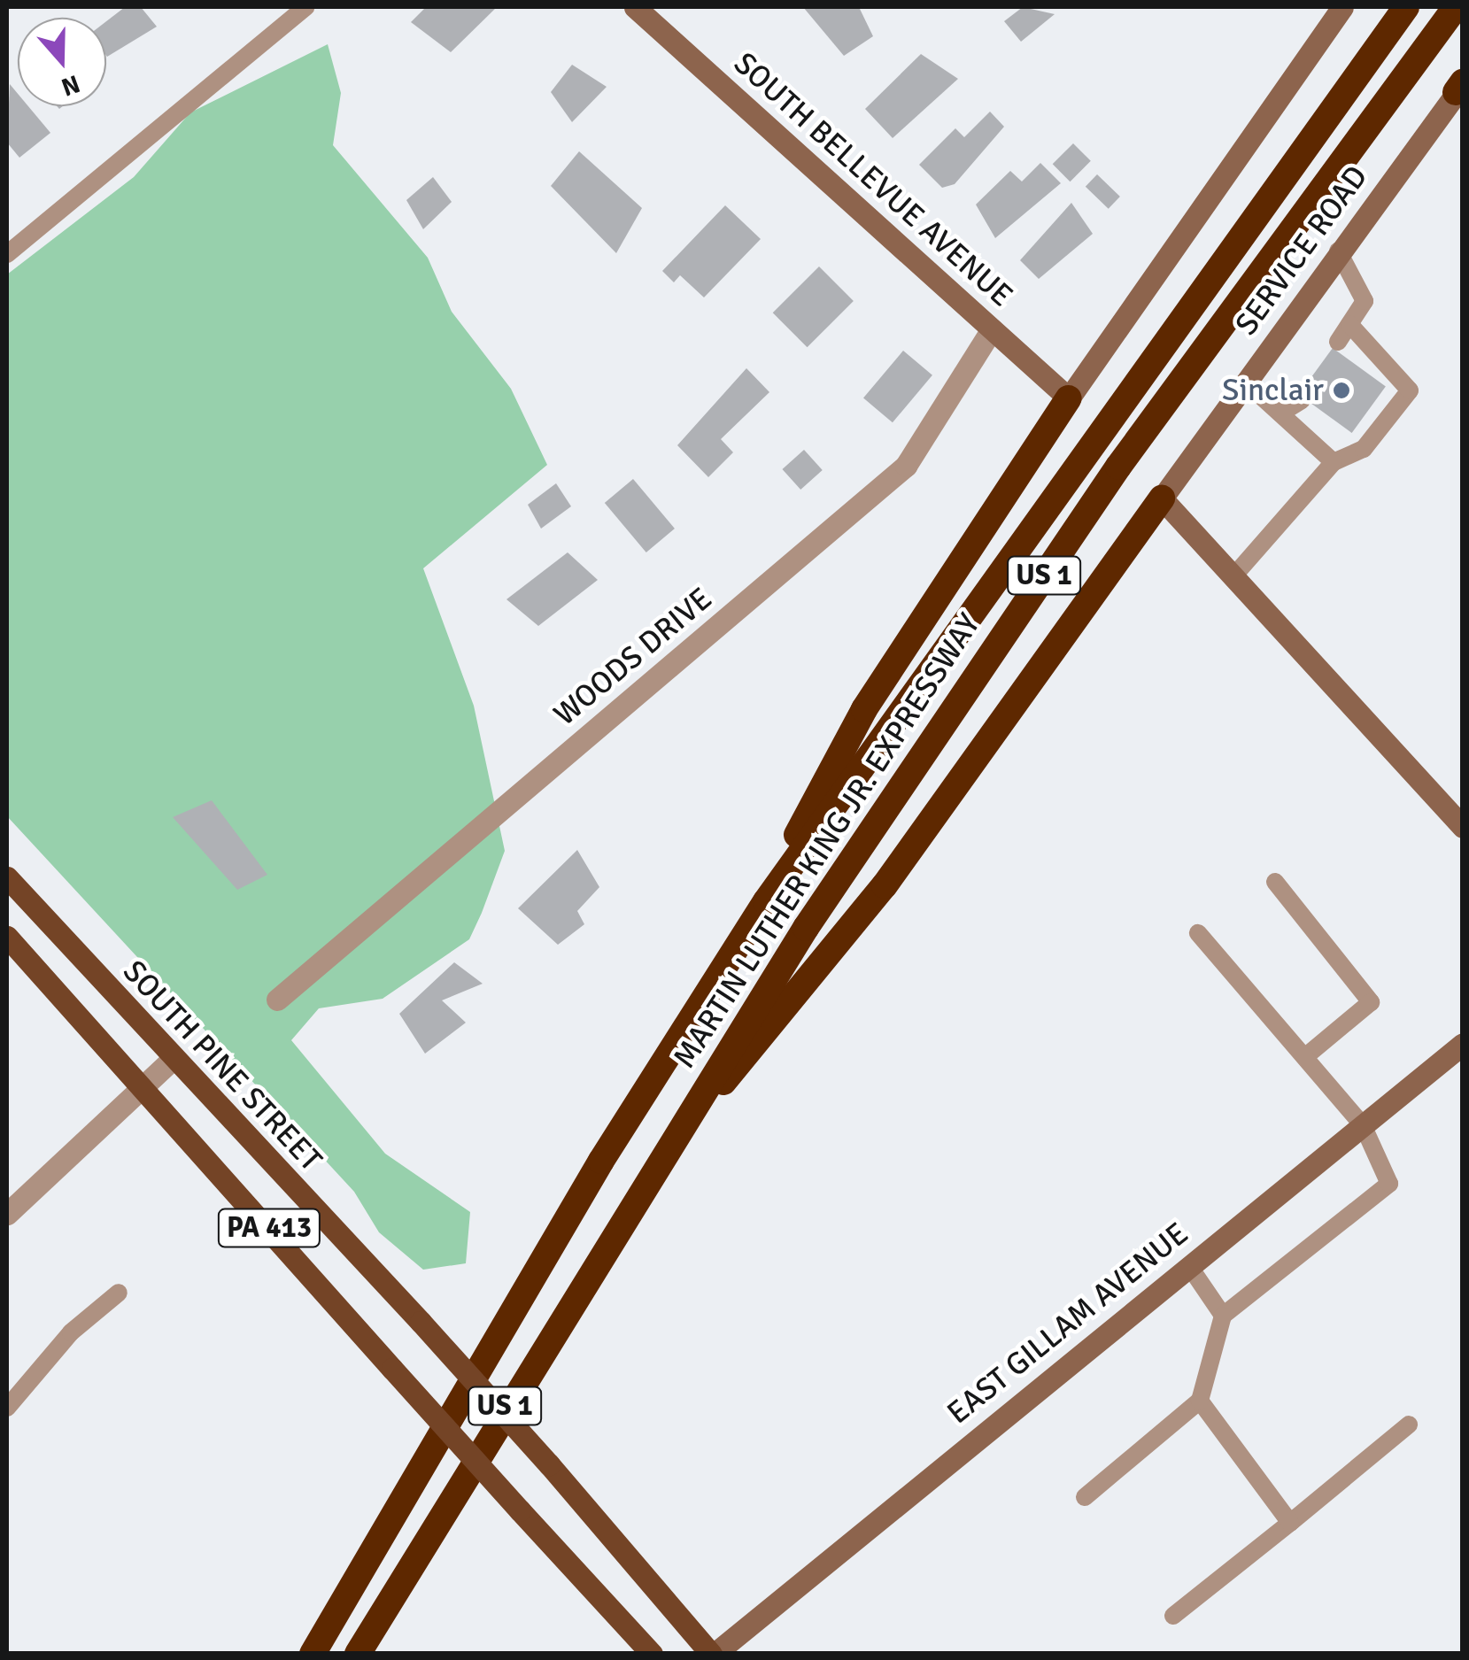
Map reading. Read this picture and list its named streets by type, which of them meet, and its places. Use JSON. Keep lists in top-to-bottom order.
{
  "streets": {
    "highway": ["US 1", "MARTIN LUTHER KING JR. EXPRESSWAY"],
    "main road": ["SOUTH PINE STREET", "PA 413"],
    "street": [
      "SOUTH BELLEVUE AVENUE",
      "SERVICE ROAD",
      "WOODS DRIVE",
      "EAST GILLAM AVENUE"
    ]
  },
  "crossings": [
    ["SOUTH BELLEVUE AVENUE", "WOODS DRIVE"],
    ["SOUTH PINE STREET", "EAST GILLAM AVENUE"]
  ],
  "places": ["Sinclair"],
  "north": "bottom"
}
